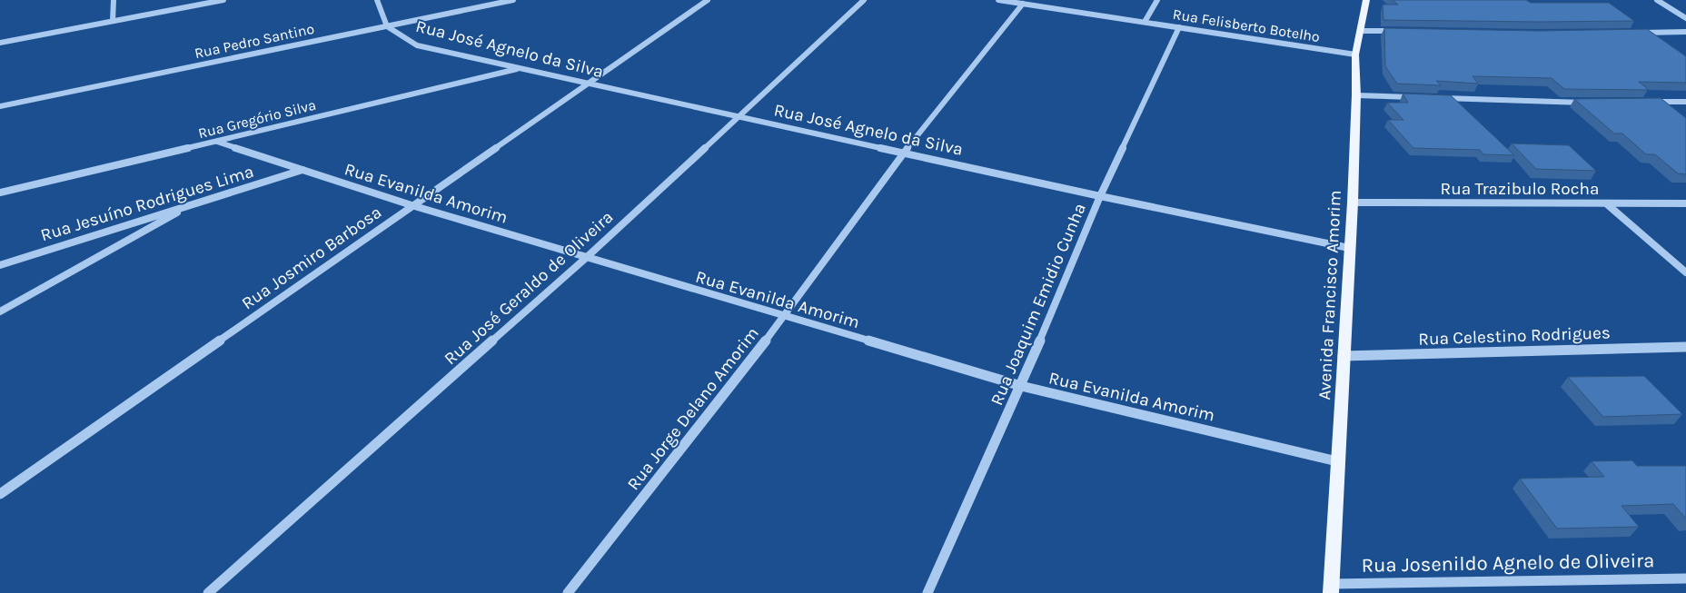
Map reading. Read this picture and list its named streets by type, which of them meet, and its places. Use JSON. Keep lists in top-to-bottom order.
{
  "streets": {
    "main road": ["Avenida Francisco Amorim"],
    "street": [
      "Rua Felisberto Botelho",
      "Rua Pedro Santino",
      "Rua José Agnelo da Silva",
      "Rua Gregório Silva",
      "Rua Trazibulo Rocha",
      "Rua Evanilda Amorim",
      "Rua Jesuíno Rodrigues Lima",
      "Rua Josmiro Barbosa",
      "Rua José Geraldo de Oliveira",
      "Rua Joaquim Emidio Cunha",
      "Rua Celestino Rodrigues",
      "Rua Jorge Delano Amorim",
      "Rua Josenildo Agnelo de Oliveira"
    ]
  },
  "crossings": [
    ["Rua Felisberto Botelho", "Avenida Francisco Amorim"],
    ["Rua Felisberto Botelho", "Rua Joaquim Emidio Cunha"],
    ["Rua Felisberto Botelho", "Rua Jorge Delano Amorim"],
    ["Rua Pedro Santino", "Rua José Agnelo da Silva"],
    ["Rua José Agnelo da Silva", "Rua Gregório Silva"],
    ["Rua José Agnelo da Silva", "Rua Josmiro Barbosa"],
    ["Rua José Agnelo da Silva", "Rua José Geraldo de Oliveira"],
    ["Rua José Agnelo da Silva", "Avenida Francisco Amorim"],
    ["Rua José Agnelo da Silva", "Rua Joaquim Emidio Cunha"],
    ["Rua José Agnelo da Silva", "Rua Jorge Delano Amorim"],
    ["Rua Gregório Silva", "Rua Evanilda Amorim"],
    ["Rua Trazibulo Rocha", "Avenida Francisco Amorim"],
    ["Rua Evanilda Amorim", "Rua Jesuíno Rodrigues Lima"],
    ["Rua Evanilda Amorim", "Rua Josmiro Barbosa"],
    ["Rua Evanilda Amorim", "Rua José Geraldo de Oliveira"],
    ["Rua Evanilda Amorim", "Avenida Francisco Amorim"],
    ["Rua Evanilda Amorim", "Rua Joaquim Emidio Cunha"],
    ["Rua Evanilda Amorim", "Rua Jorge Delano Amorim"],
    ["Avenida Francisco Amorim", "Rua Celestino Rodrigues"],
    ["Avenida Francisco Amorim", "Rua Josenildo Agnelo de Oliveira"]
  ]
}
